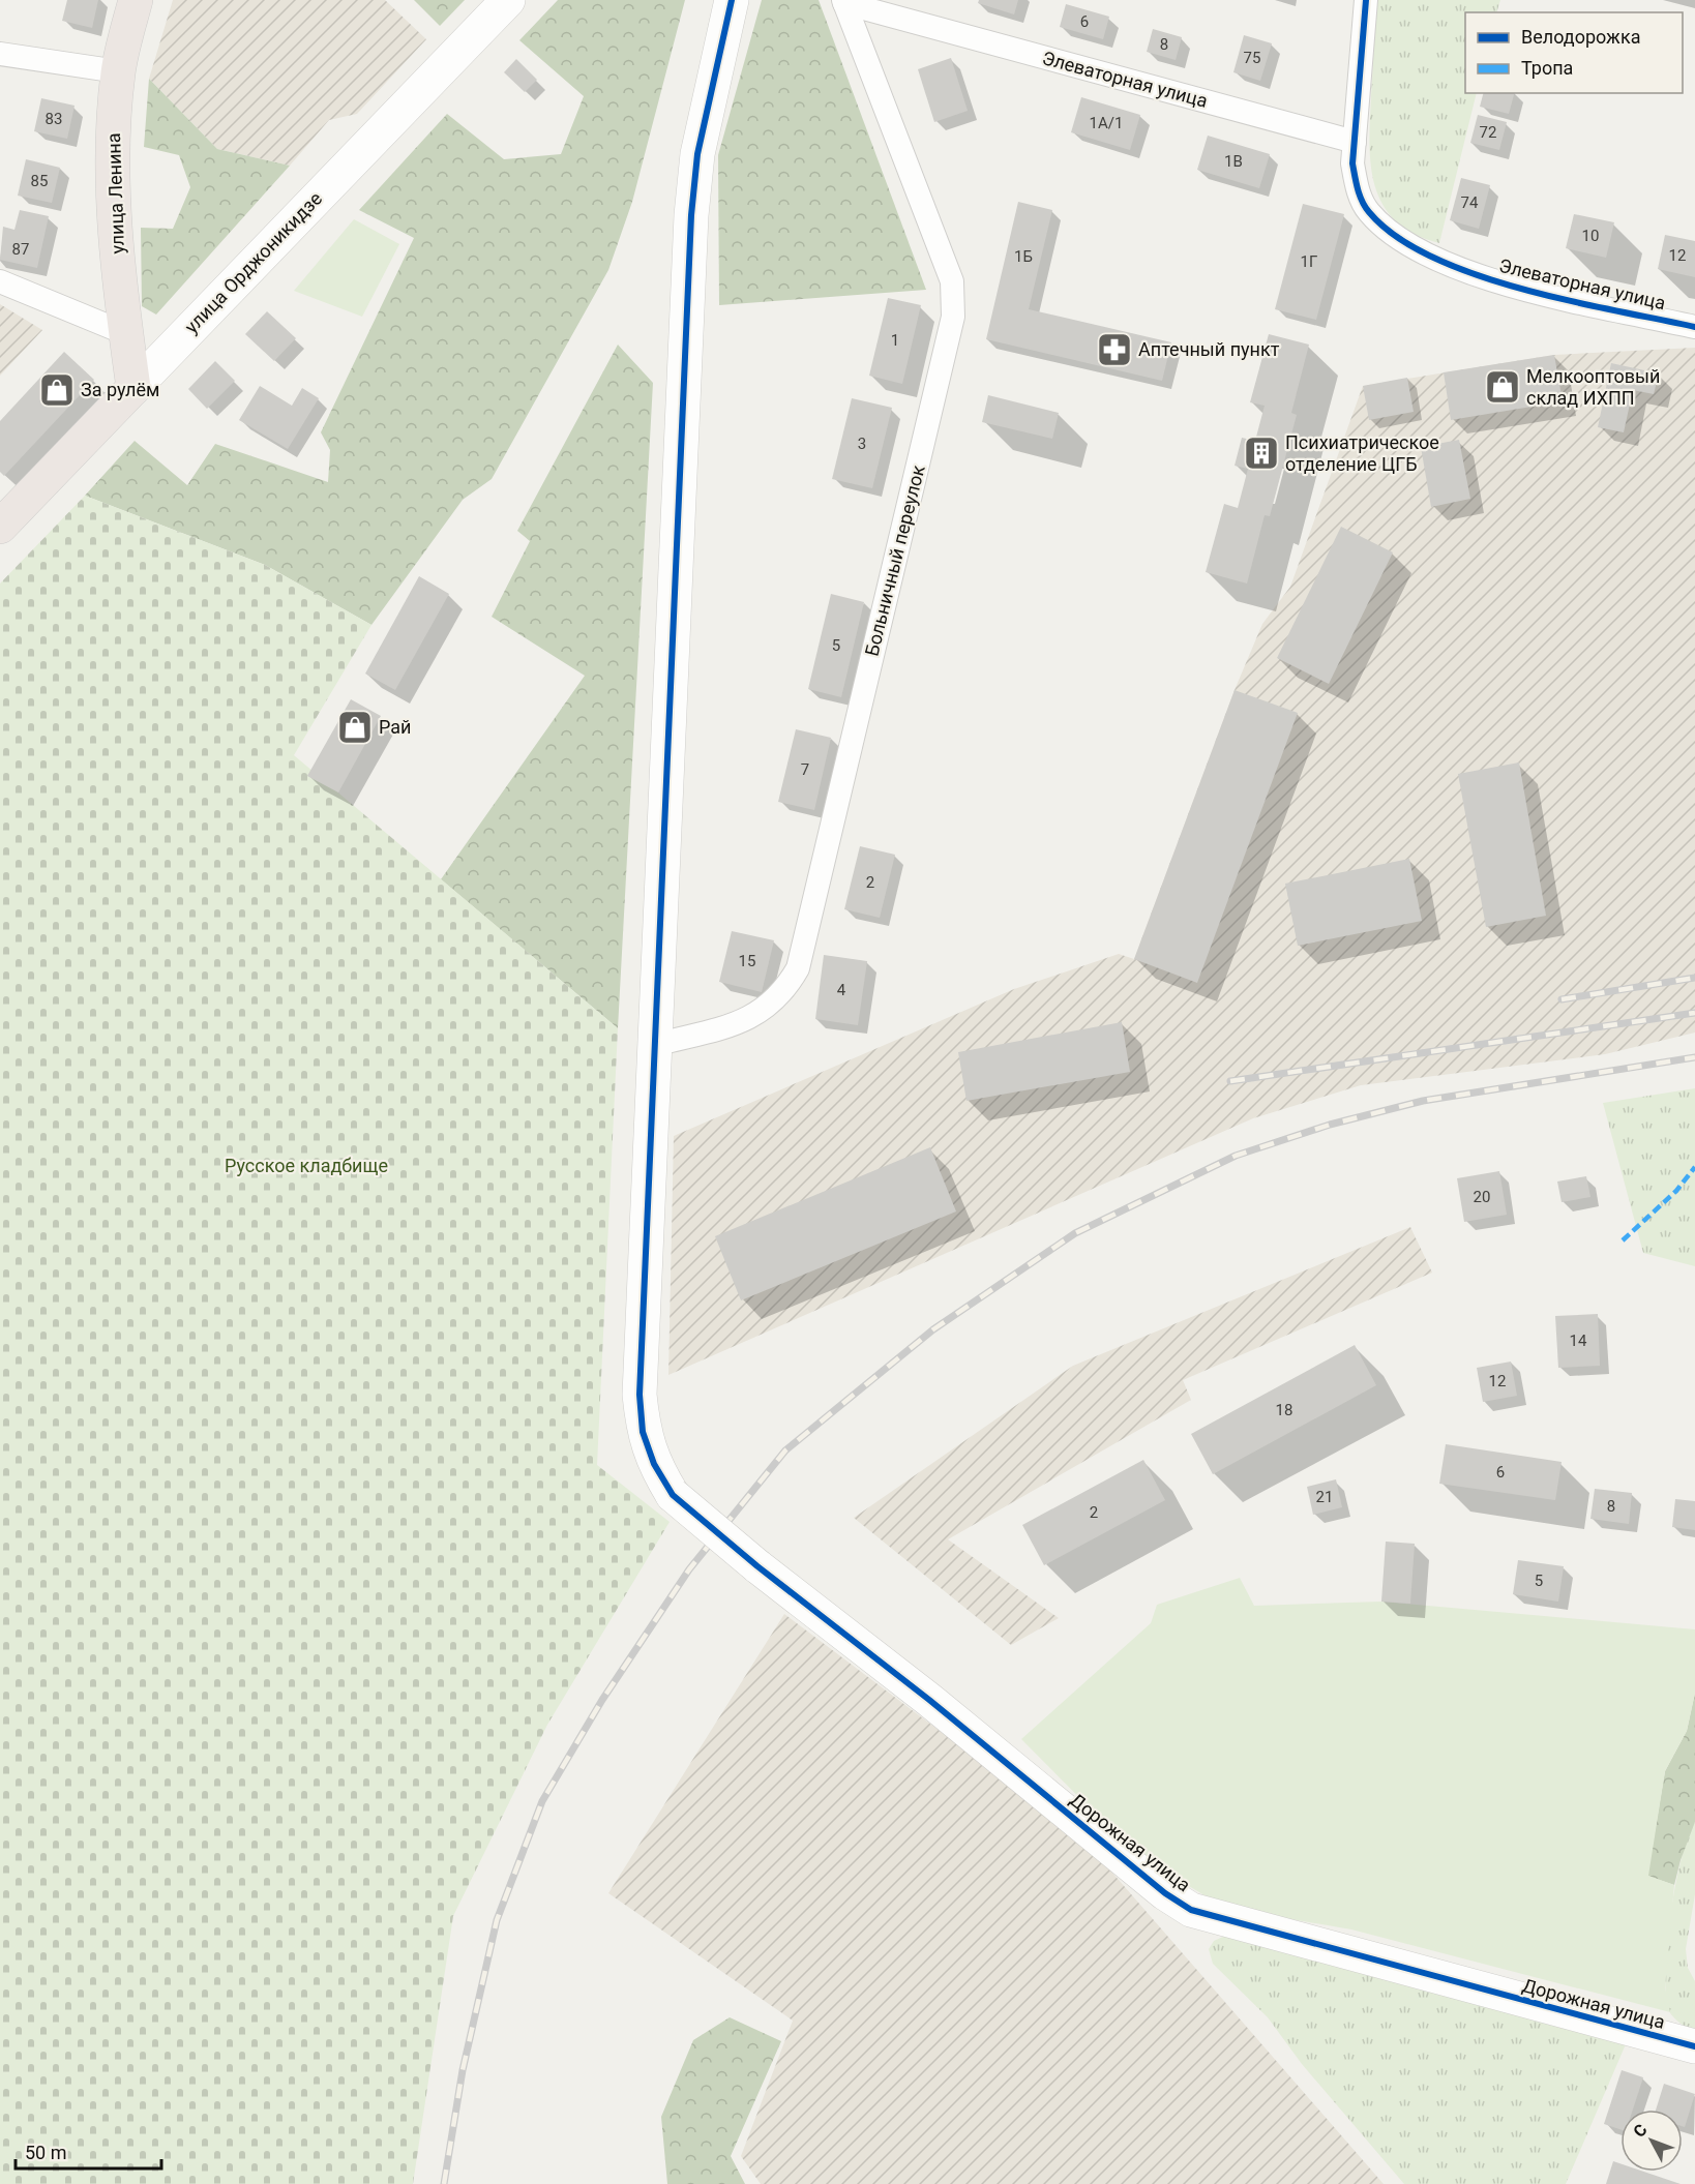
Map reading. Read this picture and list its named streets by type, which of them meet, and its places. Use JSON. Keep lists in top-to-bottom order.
{
  "streets": {
    "main road": ["улица Ленина", "улица Орджоникидзе"],
    "street": ["Элеваторная улица", "Больничный переулок", "Дорожная улица"]
  },
  "crossings": [
    ["Элеваторная улица", "Больничный переулок"],
    ["улица Ленина", "улица Орджоникидзе"],
    ["Больничный переулок", "Дорожная улица"]
  ],
  "parks": ["Русское кладбище"],
  "places": {
    "pharmacy": ["Аптечный пункт"],
    "shop": ["Мелкооптовый склад ИХПП", "За рулём", "Рай"],
    "building": ["Психиатрическое отделение ЦГБ"]
  },
  "house_numbers": [
    "6",
    "8",
    "75",
    "83",
    "1А/1",
    "72",
    "1В",
    "85",
    "74",
    "10",
    "87",
    "12",
    "1Б",
    "1Г",
    "1",
    "3",
    "5",
    "7",
    "2",
    "15",
    "4",
    "20",
    "14",
    "12",
    "18",
    "6",
    "21",
    "8",
    "2",
    "5"
  ],
  "legend": ["Велодорожка", "Тропа"],
  "scale_bar": "50 m",
  "north": "top left"
}
